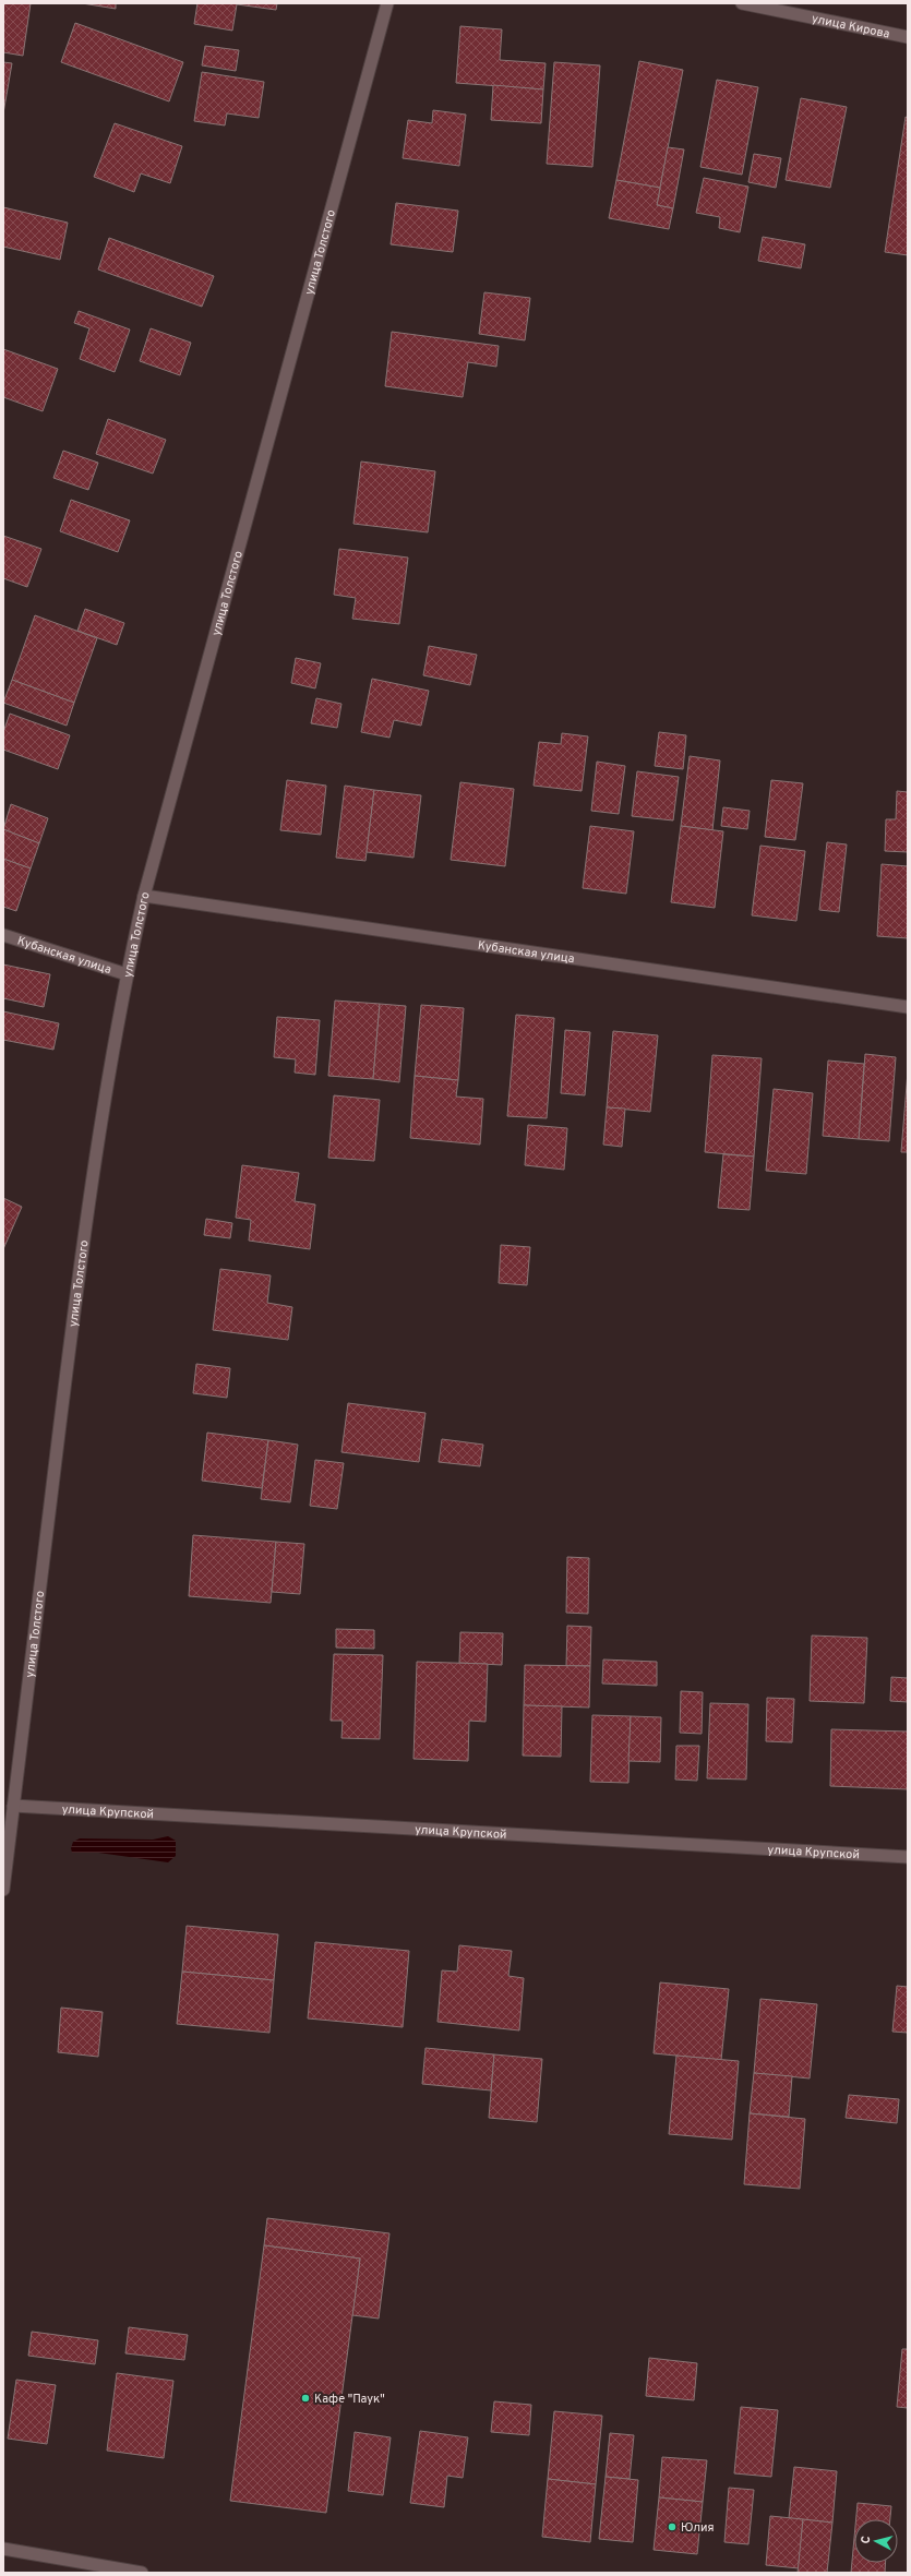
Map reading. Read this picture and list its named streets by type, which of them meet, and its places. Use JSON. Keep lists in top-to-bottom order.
{
  "streets": {
    "street": [
      "улица Кирова",
      "улица Толстого",
      "Кубанская улица",
      "улица Крупской"
    ]
  },
  "crossings": [
    ["улица Толстого", "Кубанская улица"],
    ["улица Толстого", "улица Крупской"]
  ],
  "places": ["Кафе \"Паук\"", "Юлия"],
  "north": "left"
}
